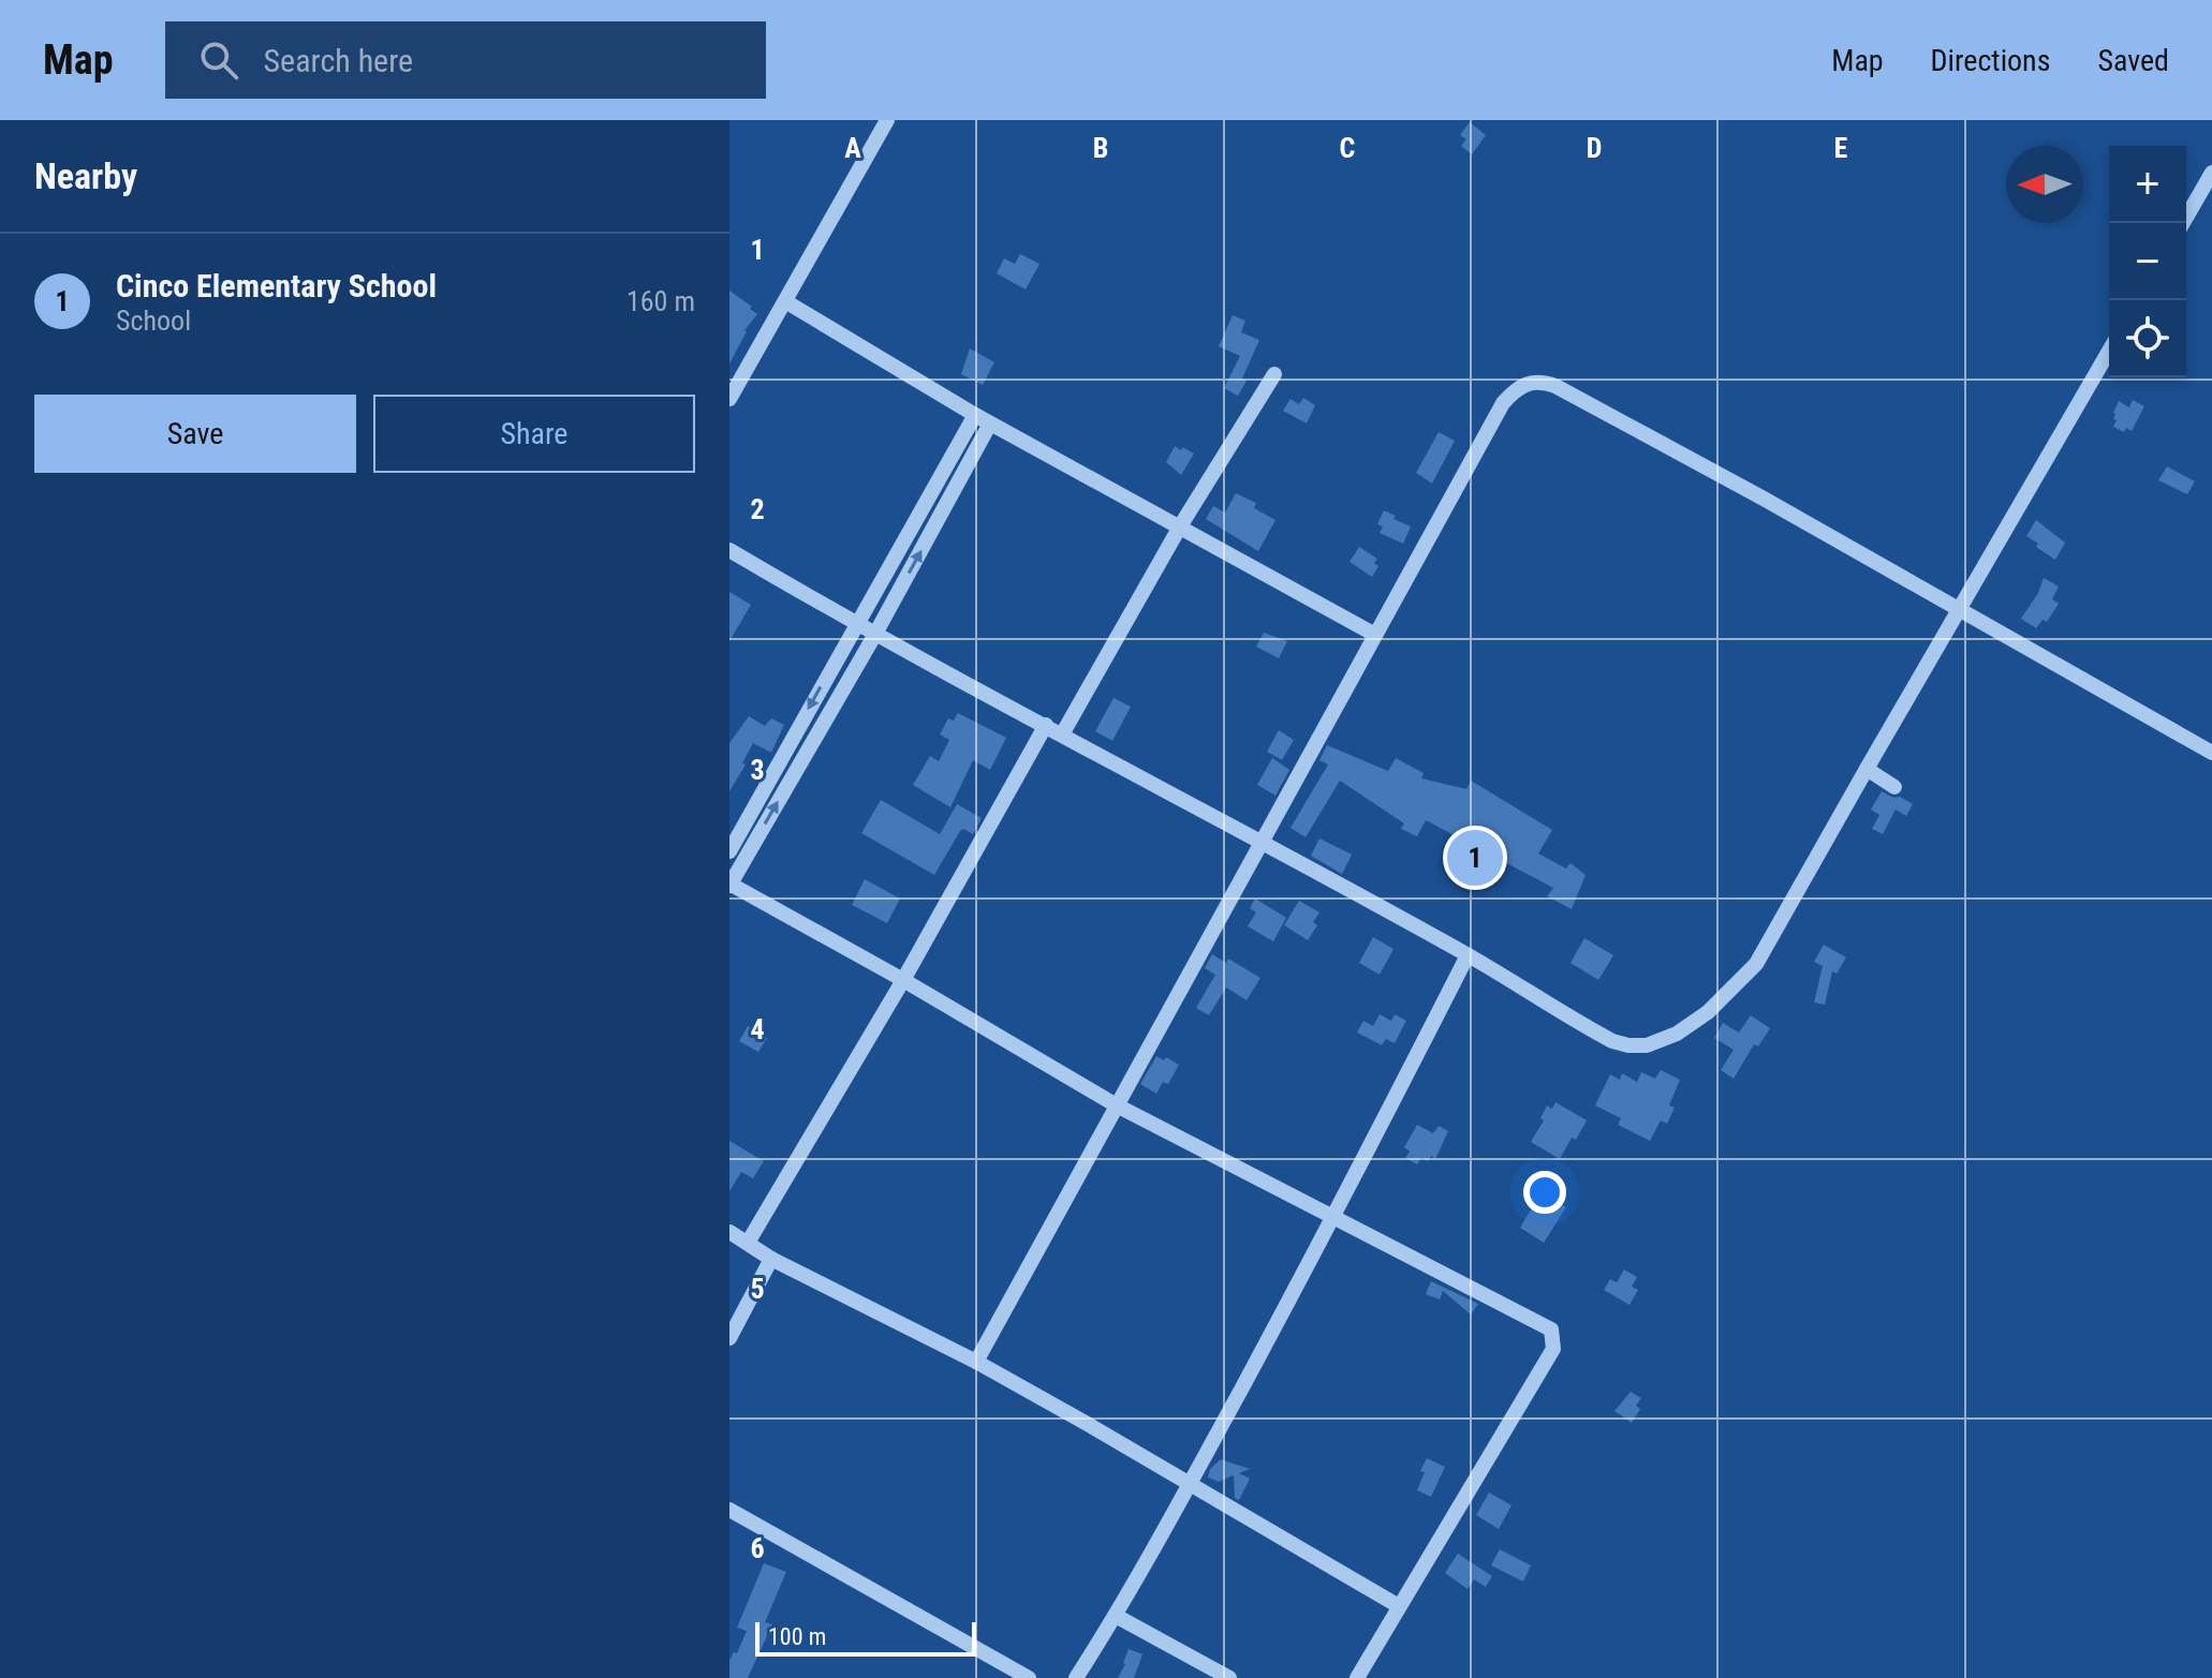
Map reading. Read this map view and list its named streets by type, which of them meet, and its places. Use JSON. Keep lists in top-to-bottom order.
{
  "scale_bar": "100 m",
  "north": "left",
  "page": {
    "header": "Map",
    "search": "Search here",
    "nav": ["Map", "Directions", "Saved"],
    "heading": "Nearby",
    "map_buttons": ["+", "−"],
    "list": [
      {
        "mark": "1",
        "name": "Cinco Elementary School",
        "note": "School",
        "value": "160 m"
      }
    ],
    "buttons": ["Save", "Share"],
    "pins": "1",
    "scale": "100 m"
  },
  "grid": {
    "columns": [
      "A",
      "B",
      "C",
      "D",
      "E"
    ],
    "rows": [
      "1",
      "2",
      "3",
      "4",
      "5",
      "6"
    ]
  }
}
